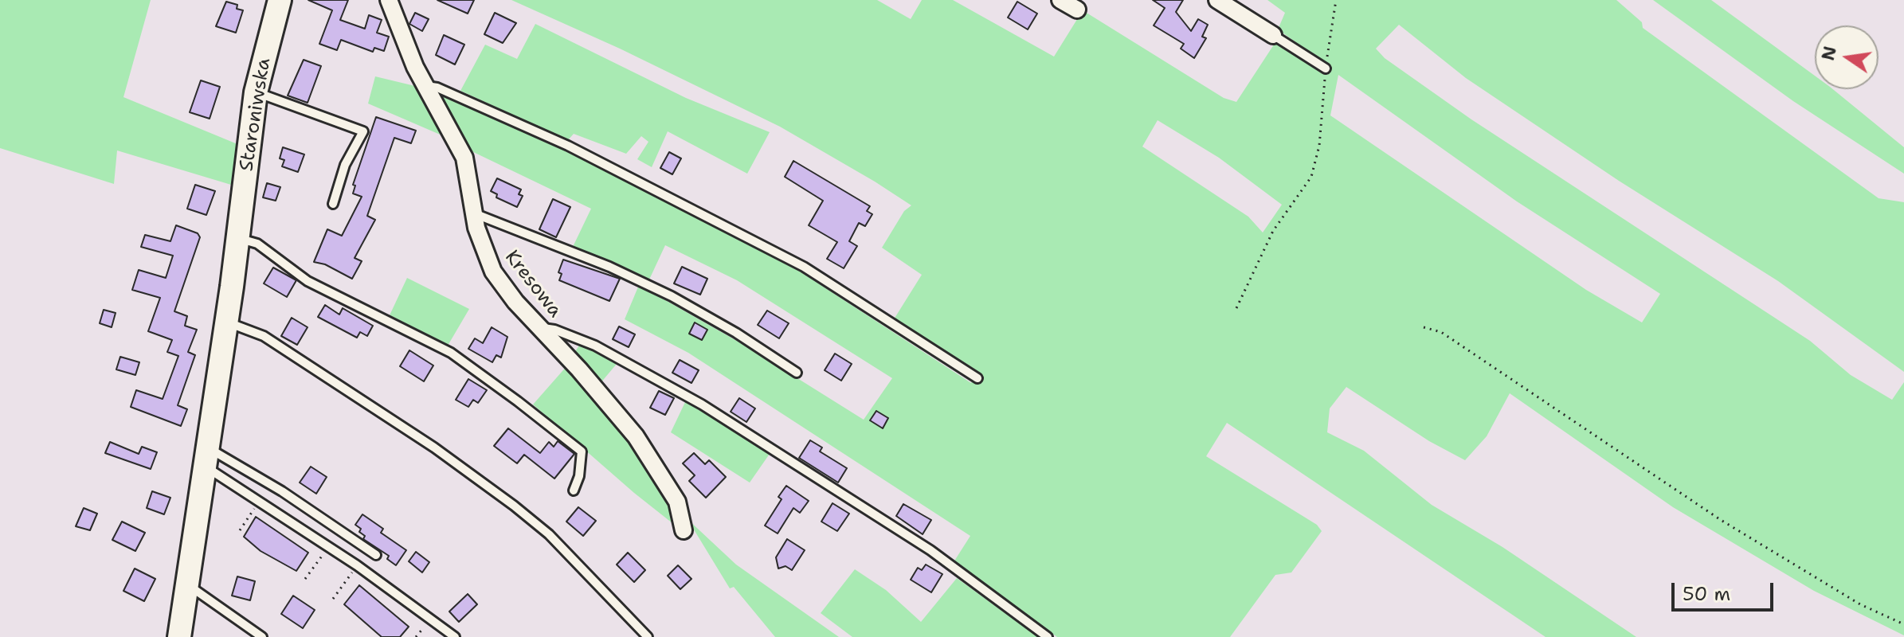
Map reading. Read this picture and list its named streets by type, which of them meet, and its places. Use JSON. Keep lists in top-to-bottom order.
{
  "streets": {
    "street": ["Staroniwska", "Kresowa"]
  },
  "scale_bar": "50 m",
  "north": "left"
}
